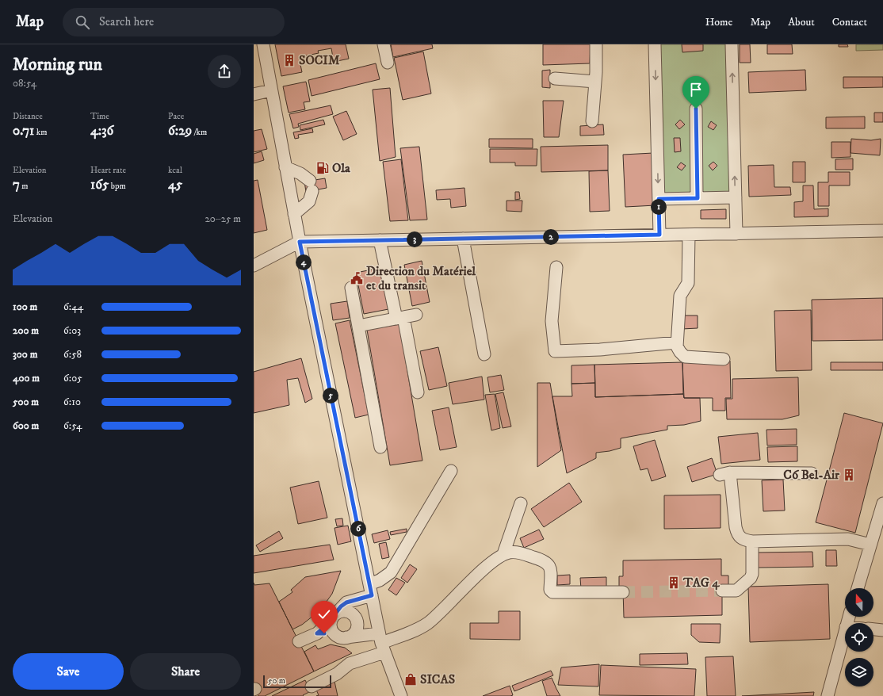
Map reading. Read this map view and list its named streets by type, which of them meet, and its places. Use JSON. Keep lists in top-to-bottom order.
{
  "places": {
    "building": ["SOCIM", "C6 Bel-Air", "TAG 4"],
    "fuel station": ["Ola"],
    "public building": ["Direction du Matériel et du transit"],
    "shop": ["SICAS"]
  },
  "scale_bar": "50 m",
  "north": "top",
  "page": {
    "header": "Map",
    "search": "Search here",
    "nav": [
      "Home",
      "Map",
      "About",
      "Contact"
    ],
    "heading": ["Morning run", "08:54"],
    "stats": [
      ["Distance", "0.71 km"],
      ["Time", "4:36"],
      ["Pace", "6:29 /km"],
      ["Elevation", "7 m"],
      ["Heart rate", "165 bpm"],
      ["kcal", "45"]
    ],
    "pins": [
      "1",
      "2",
      "3",
      "4",
      "5",
      "6"
    ],
    "chart": ["Elevation", "20–25 m"],
    "list": [
      {
        "name": "100 m",
        "note": "6:44"
      },
      {
        "name": "200 m",
        "note": "6:03"
      },
      {
        "name": "300 m",
        "note": "6:58"
      },
      {
        "name": "400 m",
        "note": "6:05"
      },
      {
        "name": "500 m",
        "note": "6:10"
      },
      {
        "name": "600 m",
        "note": "6:54"
      }
    ],
    "buttons": ["Save", "Share"],
    "scale": "50 m"
  }
}
